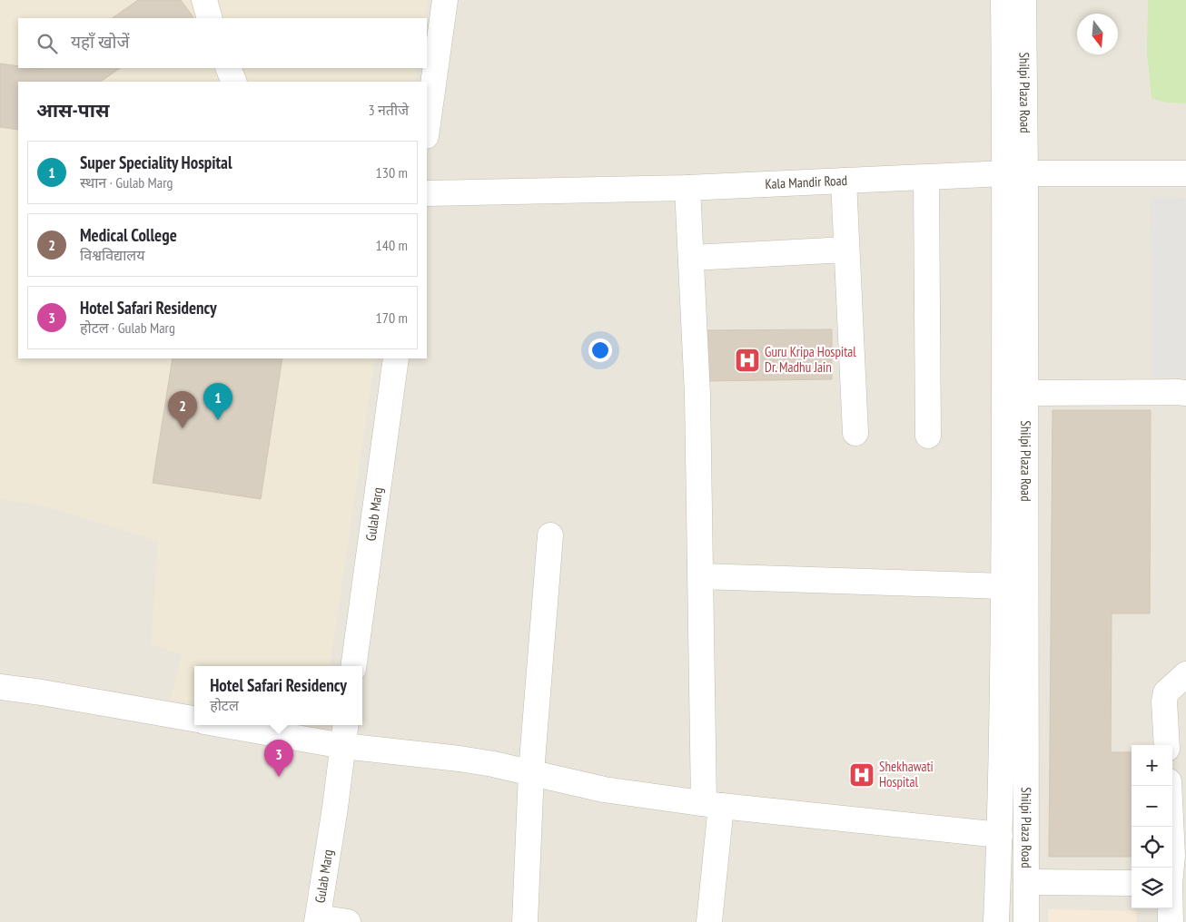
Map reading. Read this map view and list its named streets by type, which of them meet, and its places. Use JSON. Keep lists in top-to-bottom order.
{
  "streets": {
    "street": ["Shilpi Plaza Road", "Kala Mandir Road", "Gulab Marg"]
  },
  "crossings": [
    ["Shilpi Plaza Road", "Kala Mandir Road"]
  ],
  "places": {
    "hospital": ["Guru Kripa Hospital Dr. Madhu Jain", "Shekhawati Hospital"]
  },
  "north": "bottom",
  "page": {
    "search": "यहाँ खोजें",
    "heading": ["आस-पास", "3 नतीजे"],
    "list": [
      {
        "mark": "1",
        "name": "Super Speciality Hospital",
        "note": "स्थान · Gulab Marg",
        "value": "130 m"
      },
      {
        "mark": "2",
        "name": "Medical College",
        "note": "विश्वविद्यालय",
        "value": "140 m"
      },
      {
        "mark": "3",
        "name": "Hotel Safari Residency",
        "note": "होटल · Gulab Marg",
        "value": "170 m"
      }
    ],
    "pins": ["1", "2", "3"],
    "popup": ["Hotel Safari Residency", "होटल"],
    "map_buttons": ["+", "−"]
  }
}
